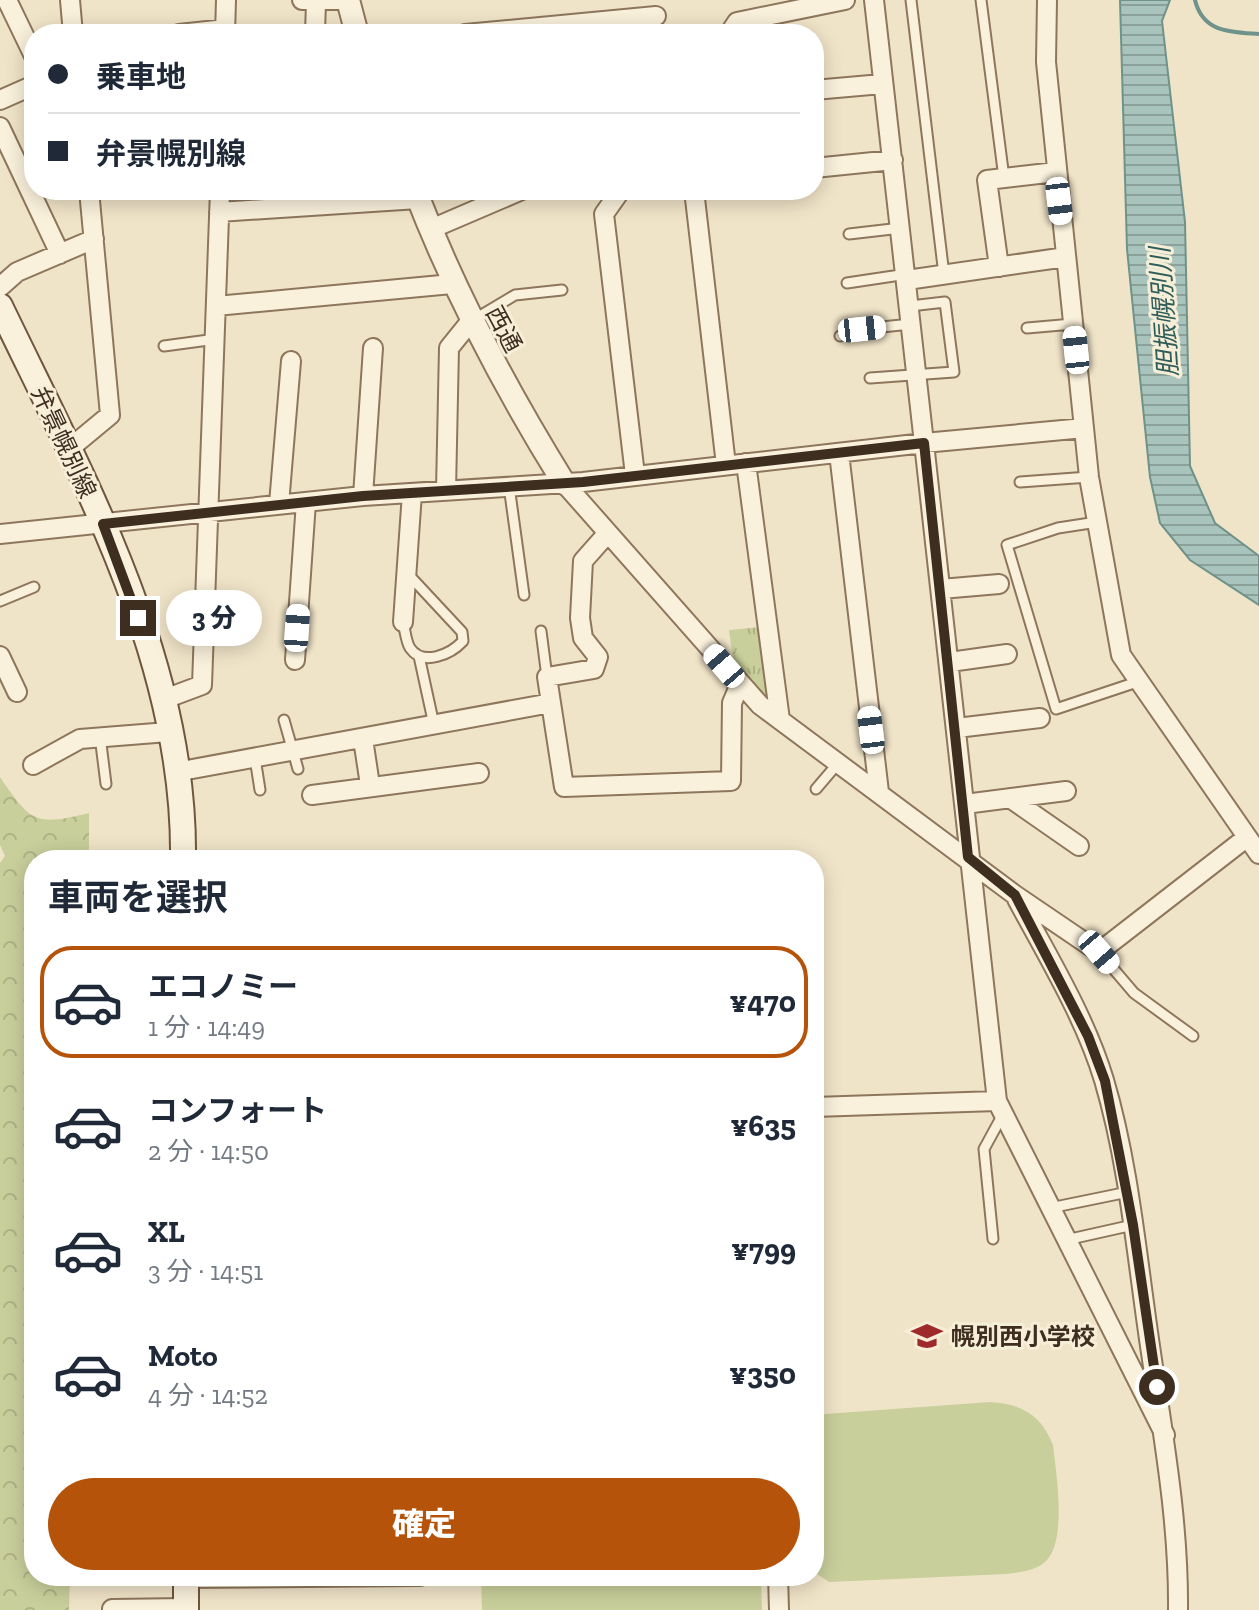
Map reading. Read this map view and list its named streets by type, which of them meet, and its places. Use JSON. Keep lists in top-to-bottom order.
{
  "streets": {
    "main road": ["弁景幌別線"],
    "street": ["西通"]
  },
  "water": ["胆振幌別川"],
  "places": {
    "school or university": ["幌別西小学校"]
  },
  "page": {
    "banner": ["乗車地", "弁景幌別線"],
    "bubble": "3 分",
    "heading": "車両を選択",
    "list": [
      {
        "name": "エコノミー",
        "note": "1 分 · 14:49",
        "value": "¥470"
      },
      {
        "name": "コンフォート",
        "note": "2 分 · 14:50",
        "value": "¥635"
      },
      {
        "name": "XL",
        "note": "3 分 · 14:51",
        "value": "¥799"
      },
      {
        "name": "Moto",
        "note": "4 分 · 14:52",
        "value": "¥350"
      }
    ],
    "buttons": "確定"
  }
}
